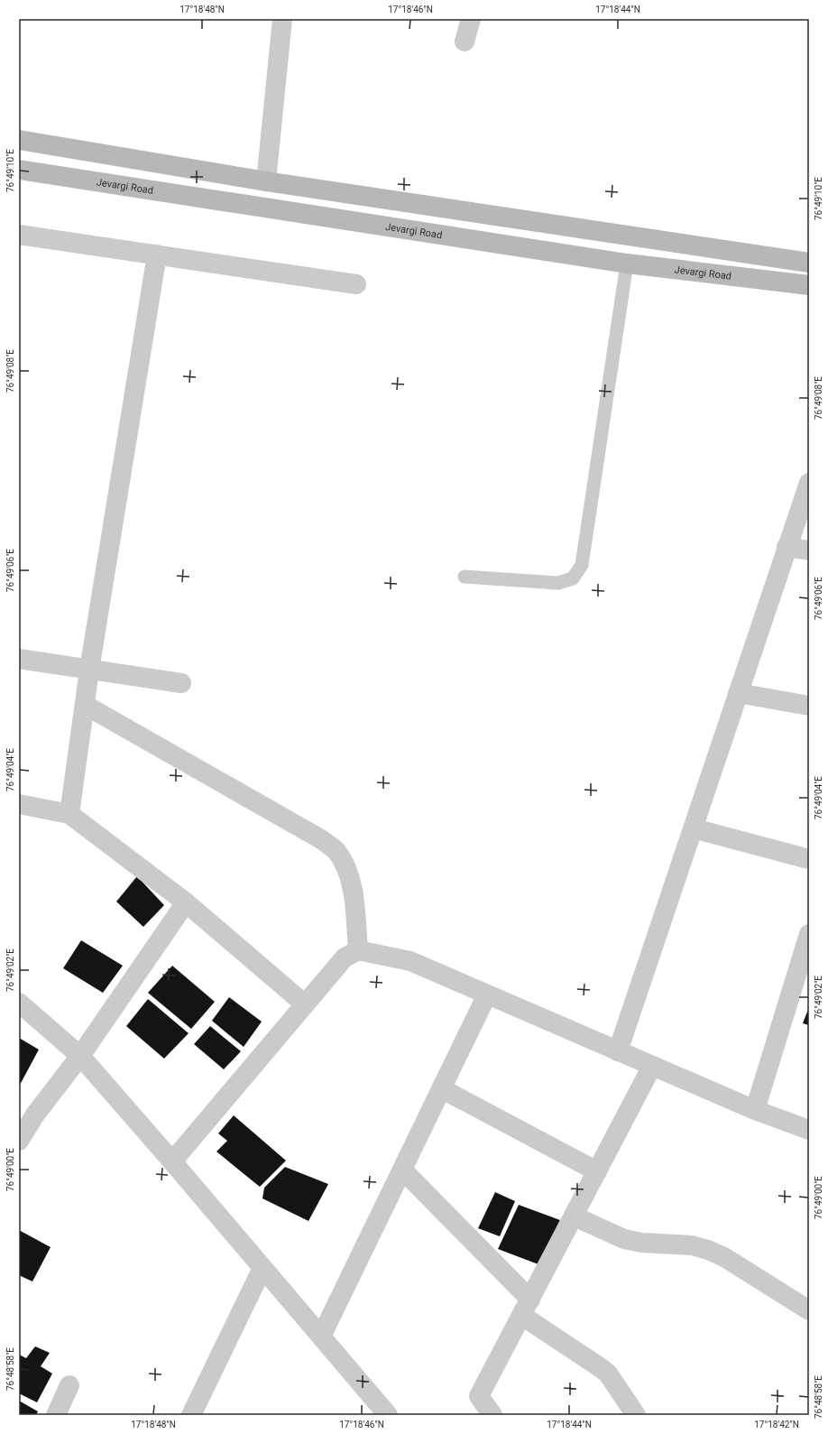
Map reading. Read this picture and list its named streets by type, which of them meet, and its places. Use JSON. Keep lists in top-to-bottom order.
{
  "streets": {
    "main road": ["Jevargi Road"]
  },
  "coordinates": [
    "17°18'48\"N",
    "17°18'46\"N",
    "17°18'44\"N",
    "76°49'10\"E",
    "76°49'08\"E",
    "76°49'06\"E",
    "76°49'04\"E",
    "76°49'02\"E",
    "76°49'00\"E",
    "76°48'58\"E",
    "17°18'42\"N"
  ]
}
